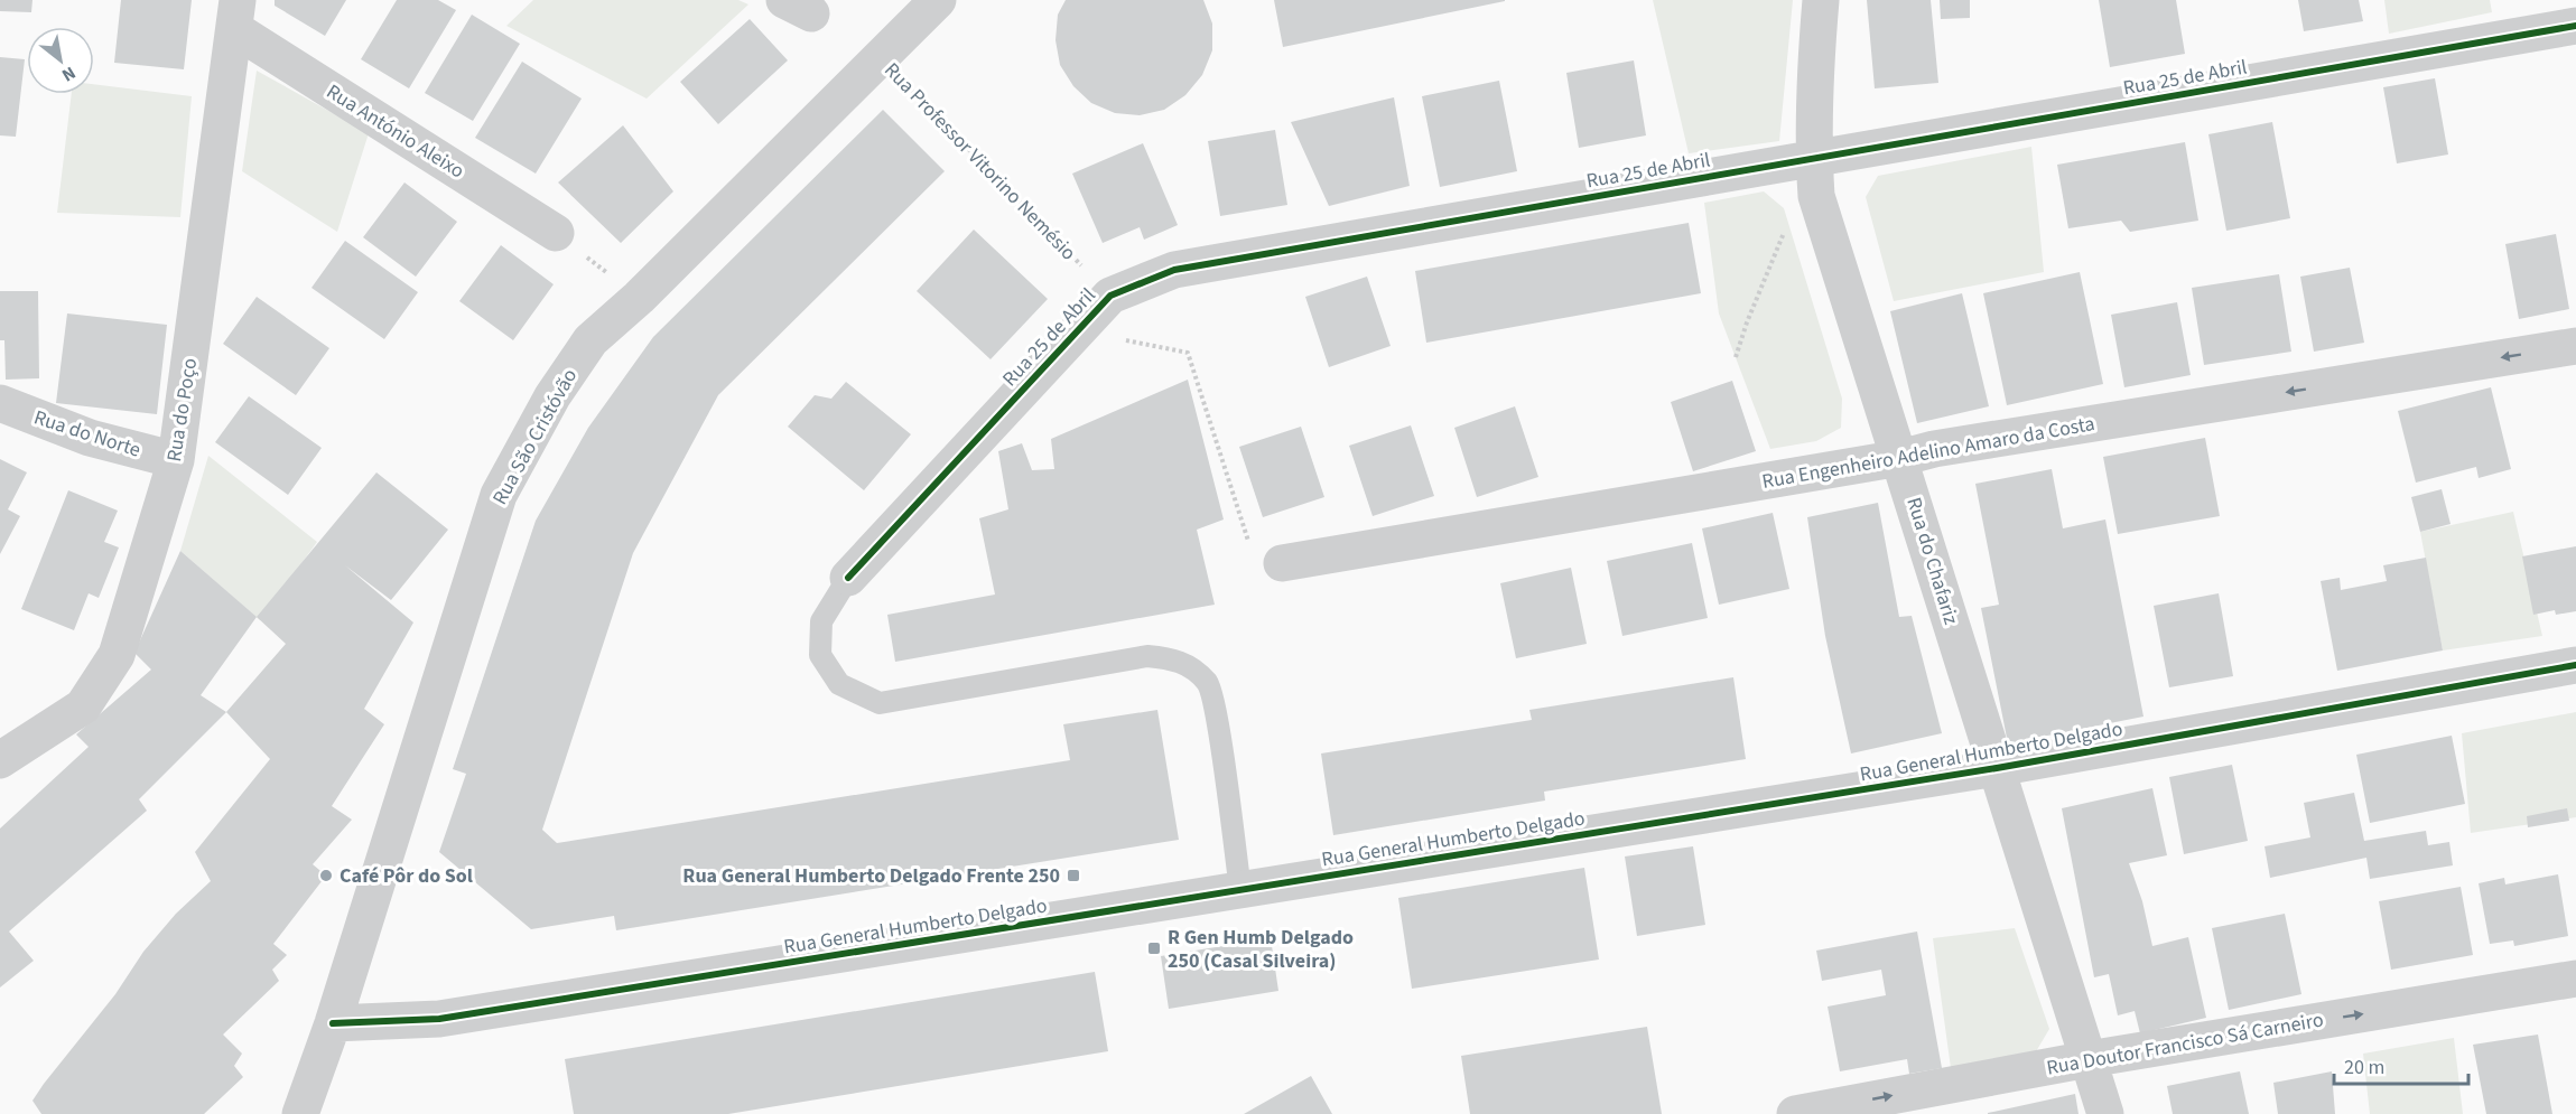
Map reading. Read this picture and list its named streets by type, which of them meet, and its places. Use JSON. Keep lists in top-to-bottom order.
{
  "streets": {
    "street": [
      "Rua 25 de Abril",
      "Rua António Aleixo",
      "Rua do Poço",
      "Rua do Norte",
      "Rua São Cristóvão",
      "Rua Engenheiro Adelino Amaro da Costa",
      "Rua do Chafariz",
      "Rua General Humberto Delgado",
      "Rua Doutor Francisco Sá Carneiro"
    ],
    "path": ["Rua Professor Vitorino Nemésio"]
  },
  "crossings": [
    ["Rua 25 de Abril", "Rua Professor Vitorino Nemésio"],
    ["Rua 25 de Abril", "Rua do Chafariz"],
    ["Rua António Aleixo", "Rua do Poço"],
    ["Rua Professor Vitorino Nemésio", "Rua São Cristóvão"],
    ["Rua do Poço", "Rua do Norte"],
    ["Rua São Cristóvão", "Rua General Humberto Delgado"],
    ["Rua Engenheiro Adelino Amaro da Costa", "Rua do Chafariz"],
    ["Rua do Chafariz", "Rua General Humberto Delgado"],
    ["Rua do Chafariz", "Rua Doutor Francisco Sá Carneiro"]
  ],
  "one_way": ["Rua Engenheiro Adelino Amaro da Costa", "Rua Doutor Francisco Sá Carneiro"],
  "places": {
    "other": ["Café Pôr do Sol"],
    "transit": ["Rua General Humberto Delgado Frente 250", "R Gen Humb Delgado 250 (Casal Silveira)"]
  },
  "scale_bar": "20 m",
  "north": "bottom right"
}
